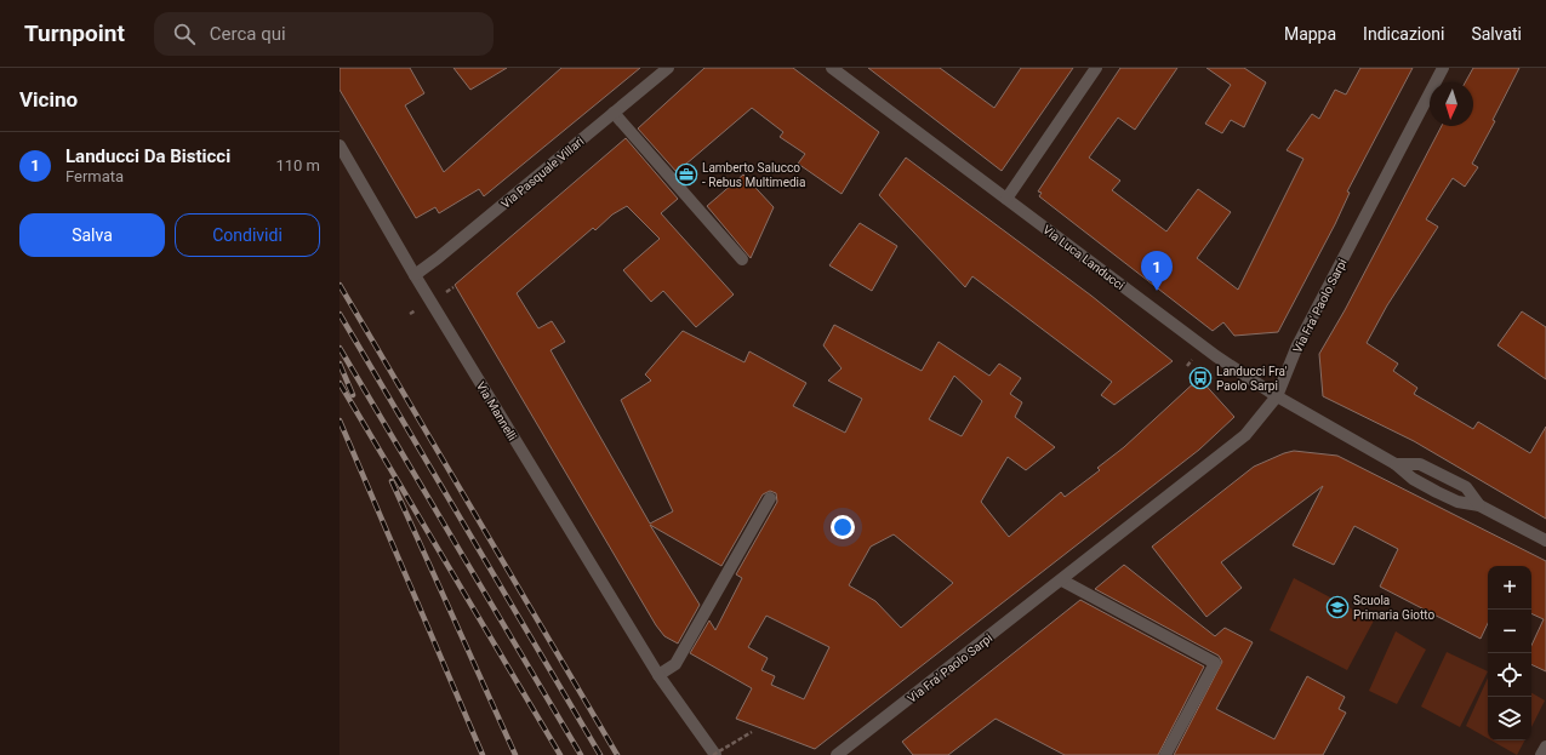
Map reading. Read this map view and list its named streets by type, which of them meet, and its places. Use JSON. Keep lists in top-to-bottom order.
{
  "streets": {
    "street": [
      "Via Pasquale Villari",
      "Via Luca Landucci",
      "Via Fra' Paolo Sarpi",
      "Via Mannelli"
    ]
  },
  "crossings": [
    ["Via Pasquale Villari", "Via Mannelli"],
    ["Via Luca Landucci", "Via Fra' Paolo Sarpi"]
  ],
  "places": {
    "office": ["Lamberto Salucco - Rebus Multimedia"],
    "bus stop": ["Landucci Fra' Paolo Sarpi"],
    "school or university": ["Scuola Primaria Giotto"]
  },
  "north": "bottom",
  "page": {
    "header": "Turnpoint",
    "search": "Cerca qui",
    "nav": ["Mappa", "Indicazioni", "Salvati"],
    "heading": "Vicino",
    "list": [
      {
        "mark": "1",
        "name": "Landucci Da Bisticci",
        "note": "Fermata",
        "value": "110 m"
      }
    ],
    "buttons": ["Salva", "Condividi"],
    "pins": "1",
    "map_buttons": ["+", "−"]
  }
}
